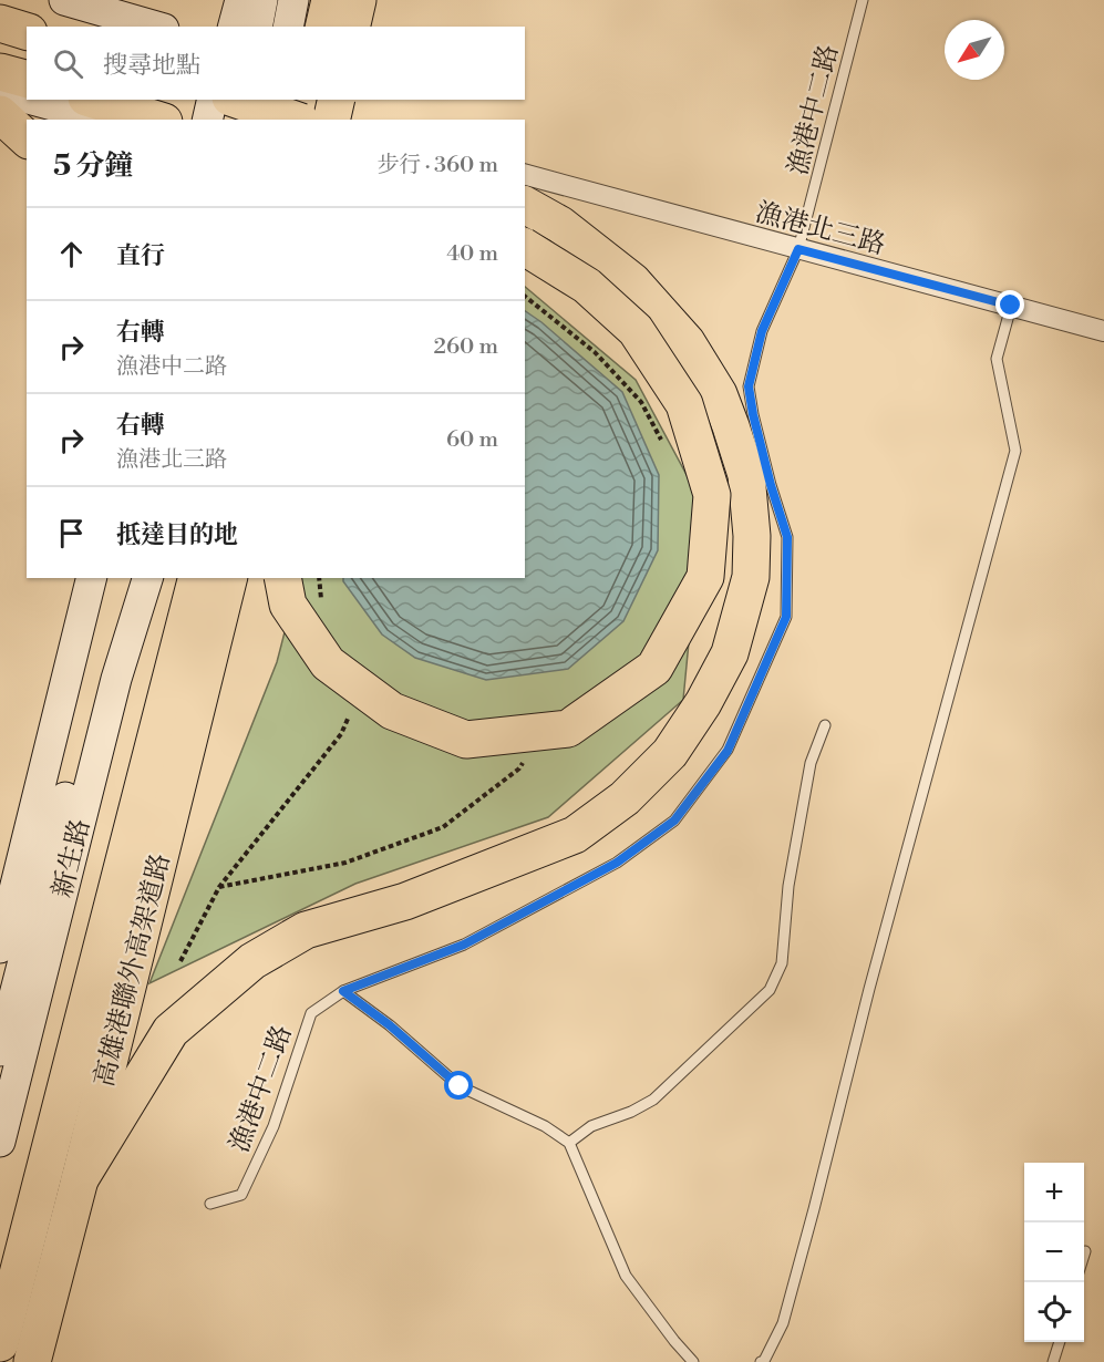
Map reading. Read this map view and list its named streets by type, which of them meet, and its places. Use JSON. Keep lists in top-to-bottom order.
{
  "streets": {
    "highway": ["高雄港聯外高架道路"],
    "street": ["漁港北三路", "新生路"],
    "lane": ["漁港中二路"]
  },
  "crossings": [
    ["漁港中二路", "漁港北三路"]
  ],
  "north": "bottom left",
  "page": {
    "search": "搜尋地點",
    "heading": ["5 分鐘", "步行 · 360 m"],
    "list": [
      ["直行", "40 m"],
      ["右轉", "漁港中二路", "260 m"],
      ["右轉", "漁港北三路", "60 m"],
      "抵達目的地"
    ],
    "map_buttons": ["+", "−"]
  }
}
